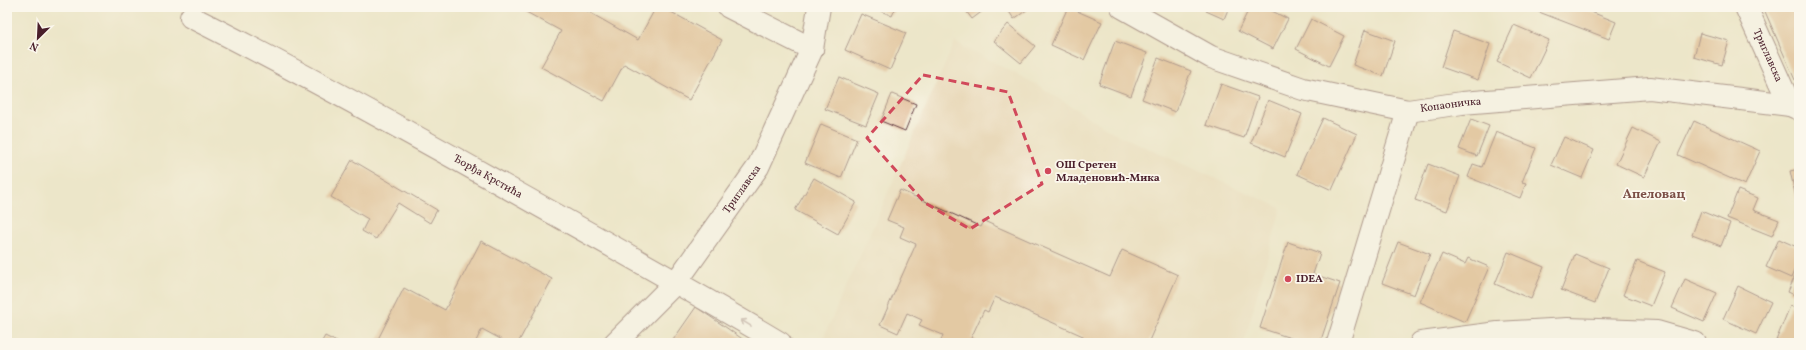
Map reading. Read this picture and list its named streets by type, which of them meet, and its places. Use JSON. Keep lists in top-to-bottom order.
{
  "streets": {
    "street": ["Триглавска", "Копаоничка", "Ђорђа Крстића"]
  },
  "crossings": [
    ["Триглавска", "Копаоничка"],
    ["Триглавска", "Ђорђа Крстића"]
  ],
  "districts": ["Апеловац"],
  "places": ["ОШ Сретен Младеновић-Мика", "IDEA"],
  "north": "bottom left"
}
